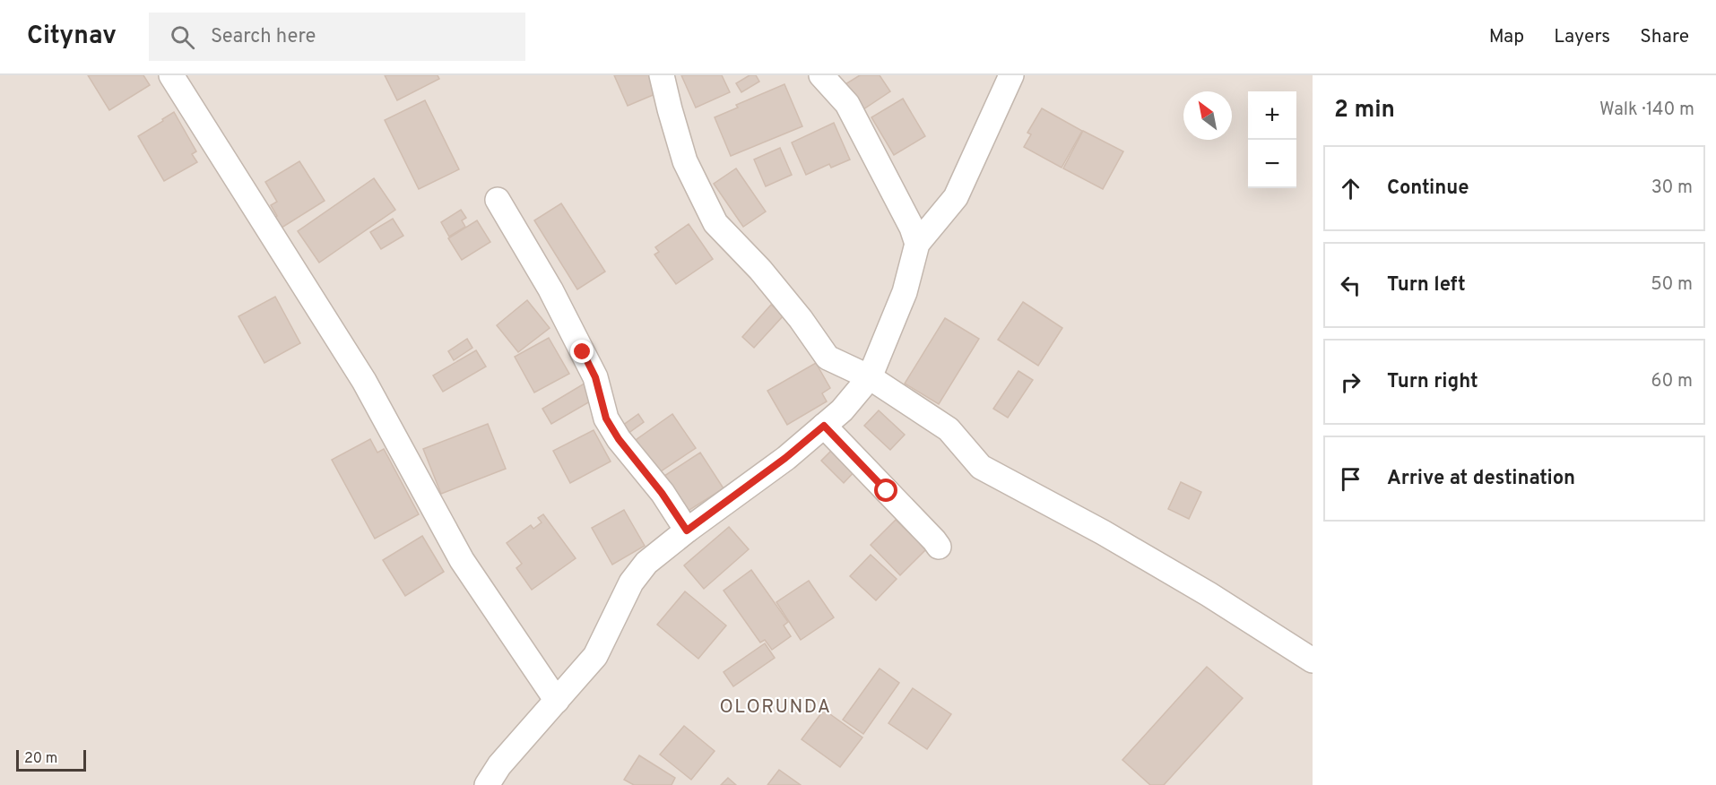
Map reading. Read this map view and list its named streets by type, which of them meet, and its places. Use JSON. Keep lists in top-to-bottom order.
{
  "districts": ["OLORUNDA"],
  "scale_bar": "20 m",
  "north": "top left",
  "page": {
    "header": "Citynav",
    "search": "Search here",
    "nav": ["Map", "Layers", "Share"],
    "heading": ["2 min", "Walk · 140 m"],
    "map_buttons": ["+", "−"],
    "list": [
      ["Continue", "30 m"],
      ["Turn left", "50 m"],
      ["Turn right", "60 m"],
      "Arrive at destination"
    ],
    "scale": "20 m"
  }
}
